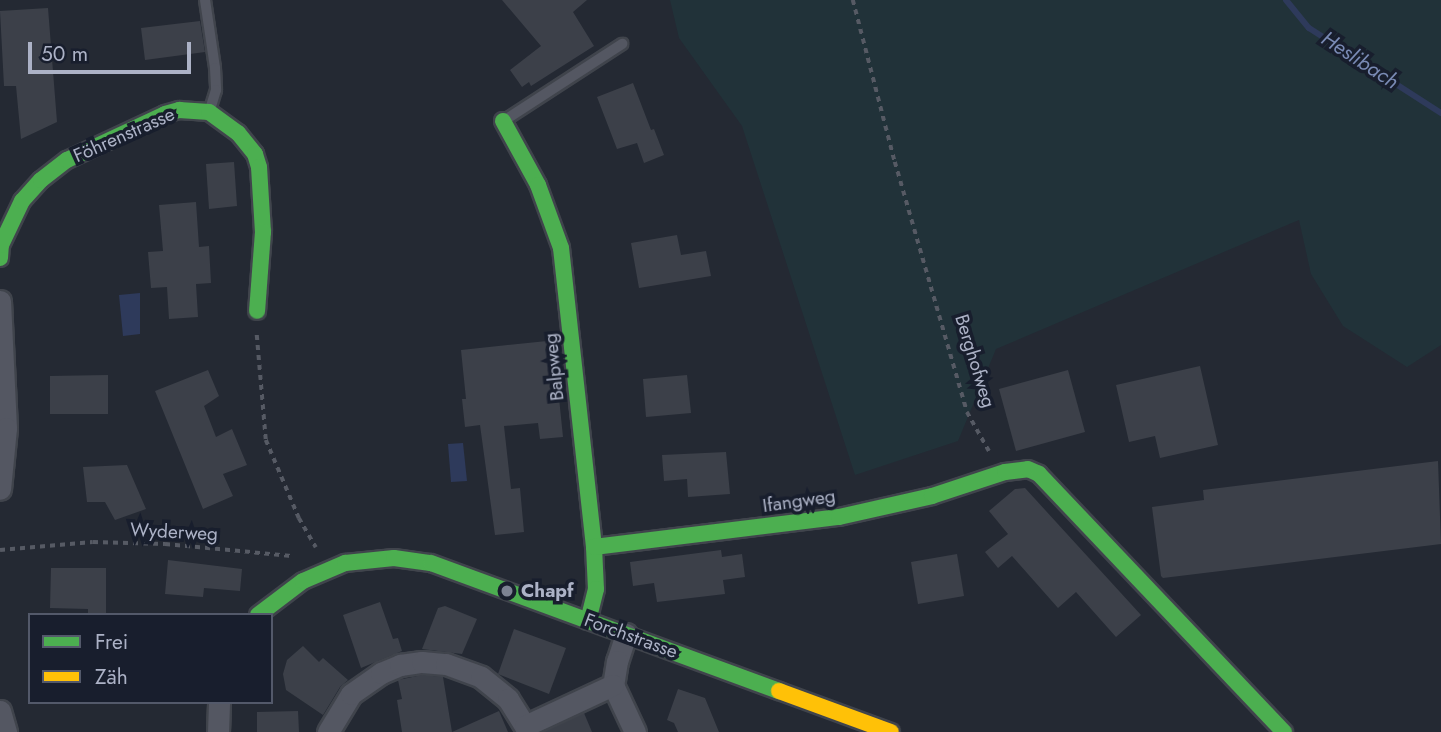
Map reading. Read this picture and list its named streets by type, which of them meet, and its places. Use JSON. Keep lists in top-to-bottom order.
{
  "streets": {
    "street": [
      "Föhrenstrasse",
      "Balpweg",
      "Ifangweg",
      "Forchstrasse"
    ],
    "path": ["Berghofweg", "Wyderweg"]
  },
  "crossings": [
    ["Berghofweg", "Ifangweg"],
    ["Balpweg", "Ifangweg"],
    ["Balpweg", "Forchstrasse"]
  ],
  "water": ["Heslibach"],
  "places": ["Chapf"],
  "legend": ["Frei", "Zäh"],
  "scale_bar": "50 m"
}
